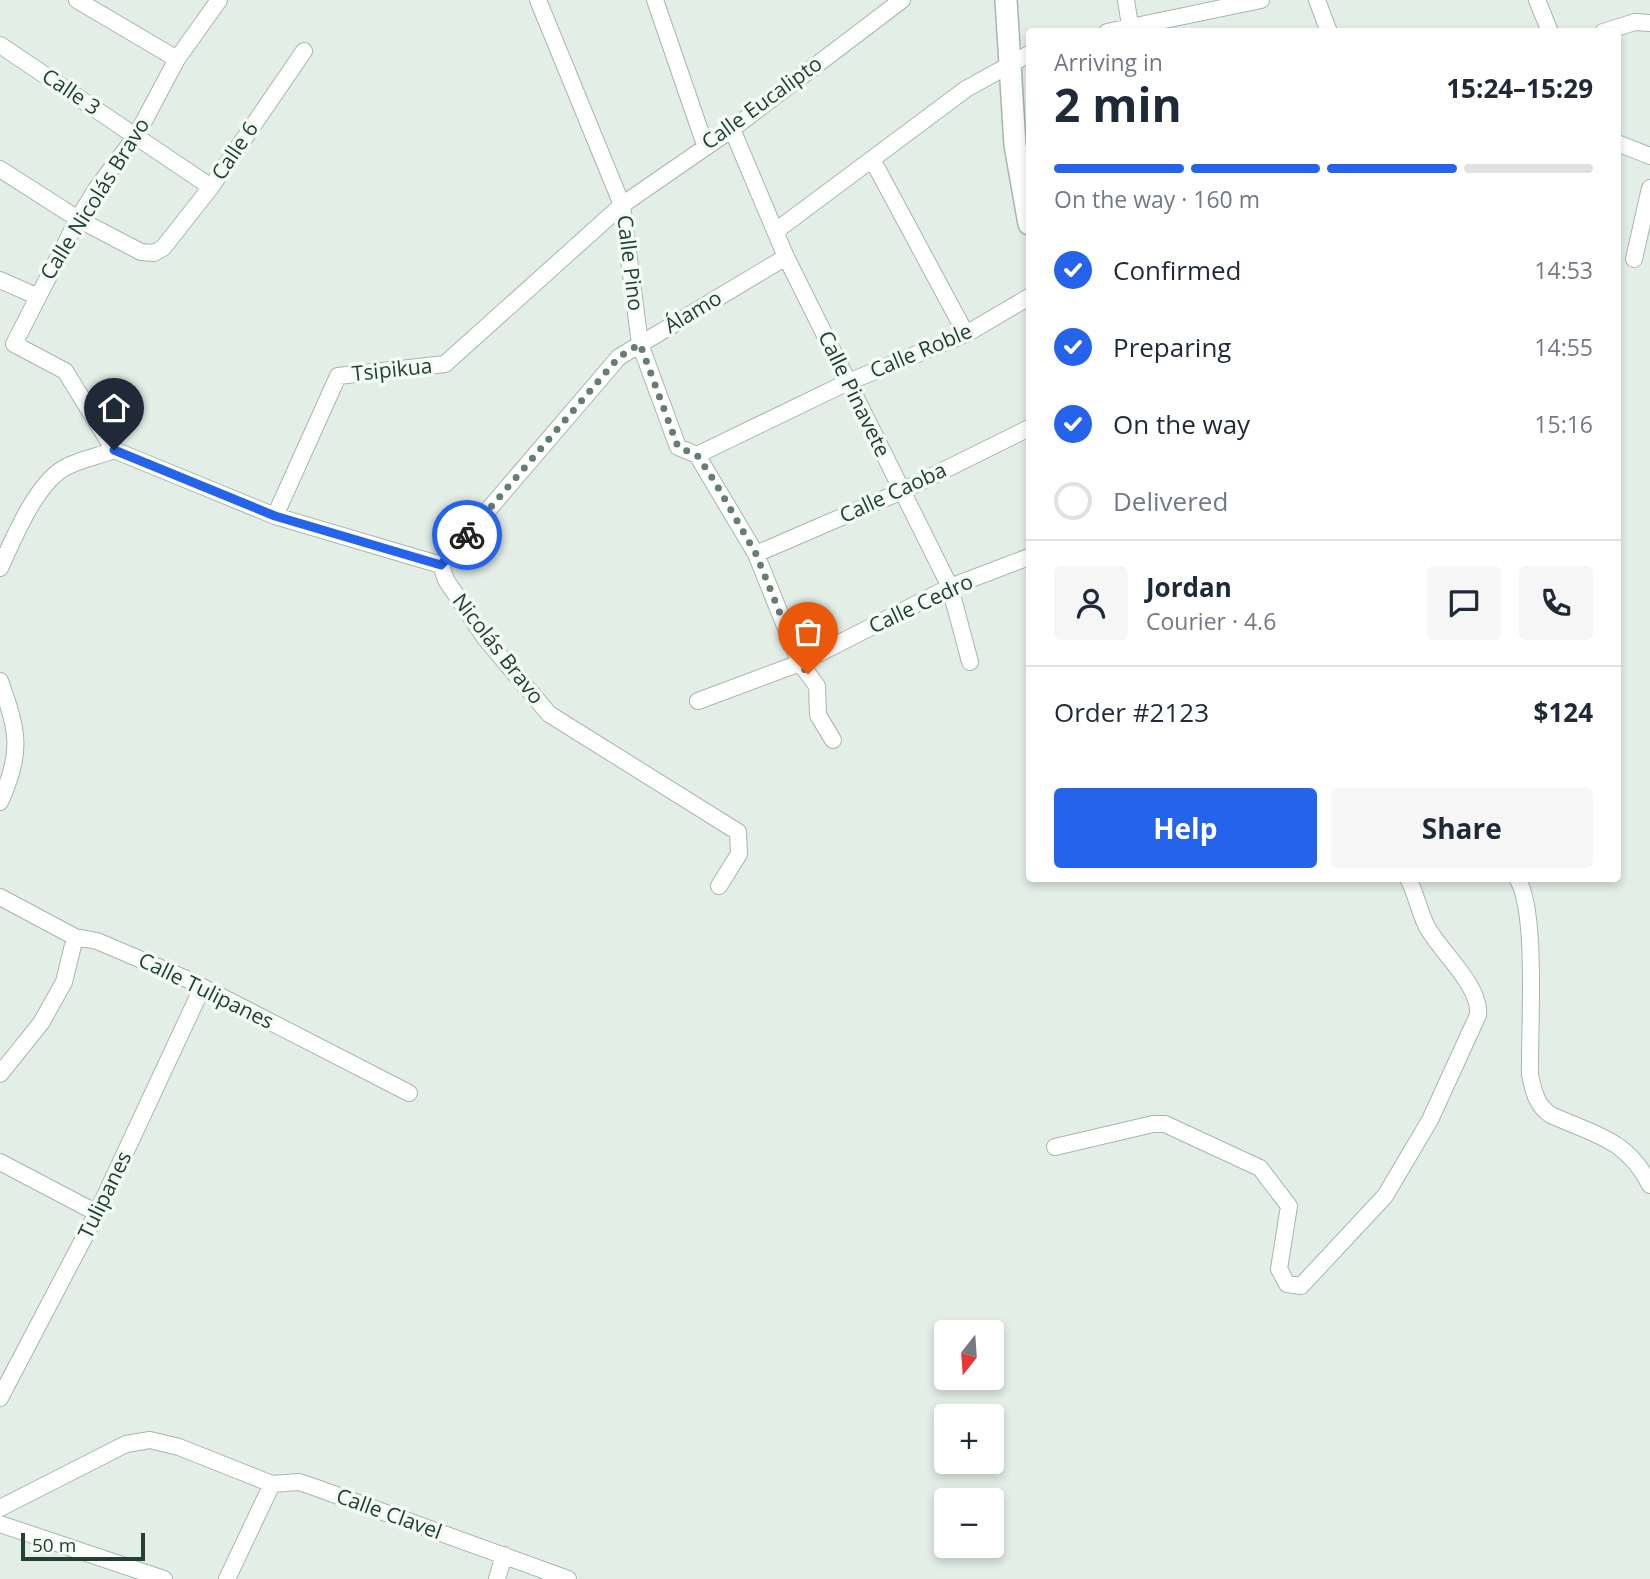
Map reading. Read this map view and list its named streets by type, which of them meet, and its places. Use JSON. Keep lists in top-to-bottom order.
{
  "streets": {
    "street": [
      "Calle 3",
      "Calle Eucalipto",
      "Calle 6",
      "Calle Nicolás Bravo",
      "Calle Pino",
      "Álamo",
      "Calle Roble",
      "Tsipikua",
      "Calle Pinavete",
      "Calle Caoba",
      "Calle Cedro",
      "Nicolás Bravo",
      "Calle Tulipanes",
      "Tulipanes",
      "Calle Clavel"
    ]
  },
  "crossings": [
    ["Calle 3", "Calle 6"],
    ["Calle 3", "Calle Nicolás Bravo"],
    ["Calle Eucalipto", "Calle Pino"],
    ["Calle Eucalipto", "Tsipikua"],
    ["Calle Eucalipto", "Calle Pinavete"],
    ["Calle 6", "Calle Nicolás Bravo"],
    ["Calle Pino", "Álamo"],
    ["Calle Pino", "Calle Roble"],
    ["Calle Pino", "Tsipikua"],
    ["Calle Pino", "Calle Caoba"],
    ["Calle Pino", "Calle Cedro"],
    ["Álamo", "Calle Pinavete"],
    ["Álamo", "Nicolás Bravo"],
    ["Calle Roble", "Calle Pinavete"],
    ["Calle Pinavete", "Calle Caoba"],
    ["Calle Pinavete", "Calle Cedro"],
    ["Calle Tulipanes", "Tulipanes"]
  ],
  "scale_bar": "50 m",
  "north": "bottom",
  "page": {
    "heading": ["2 min", "Arriving in", "15:24–15:29"],
    "panel": [
      "Jordan",
      "Courier · 4.6",
      "Order #2123",
      "$124"
    ],
    "bar": "On the way · 160 m",
    "list": [
      ["Confirmed", "14:53"],
      ["Preparing", "14:55"],
      ["On the way", "15:16"],
      "Delivered"
    ],
    "buttons": ["Help", "Share"],
    "map_buttons": ["+", "−"],
    "scale": "50 m"
  }
}
